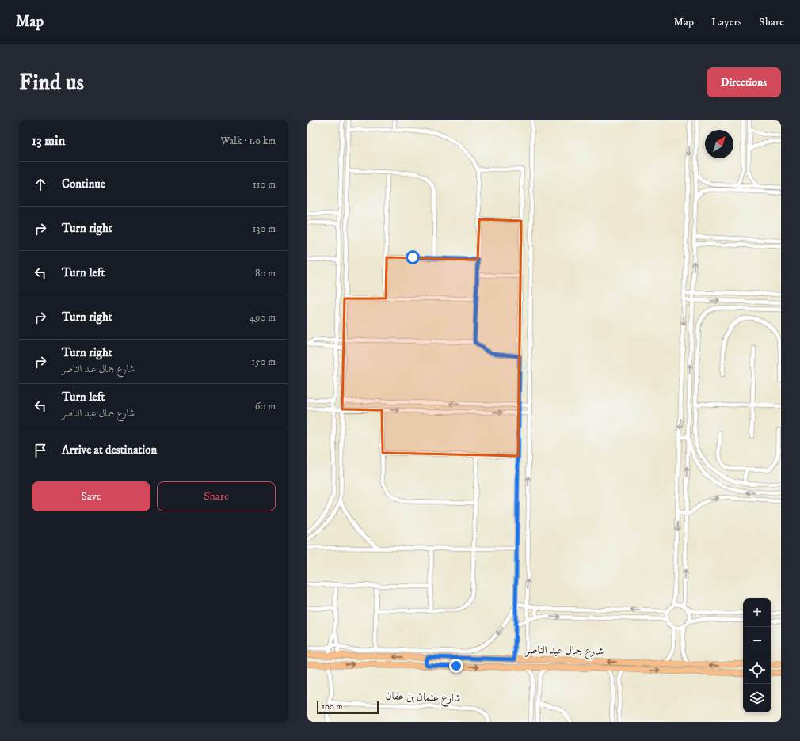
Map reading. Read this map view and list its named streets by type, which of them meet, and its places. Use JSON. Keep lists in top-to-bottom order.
{
  "streets": {
    "main road": ["شارع جمال عبد الناصر"],
    "street": ["شارع عثمان بن عفان"]
  },
  "scale_bar": "100 m",
  "north": "top right",
  "page": {
    "header": "Map",
    "nav": ["Map", "Layers", "Share"],
    "buttons": [
      "Directions",
      ["Save", "Share"]
    ],
    "title": "Find us",
    "heading": ["13 min", "Walk · 1.0 km"],
    "list": [
      ["Continue", "110 m"],
      ["Turn right", "130 m"],
      ["Turn left", "80 m"],
      ["Turn right", "490 m"],
      ["Turn right", "شارع جمال عبد الناصر", "150 m"],
      ["Turn left", "شارع جمال عبد الناصر", "60 m"],
      "Arrive at destination"
    ],
    "map_buttons": ["+", "−"],
    "scale": "100 m"
  }
}
